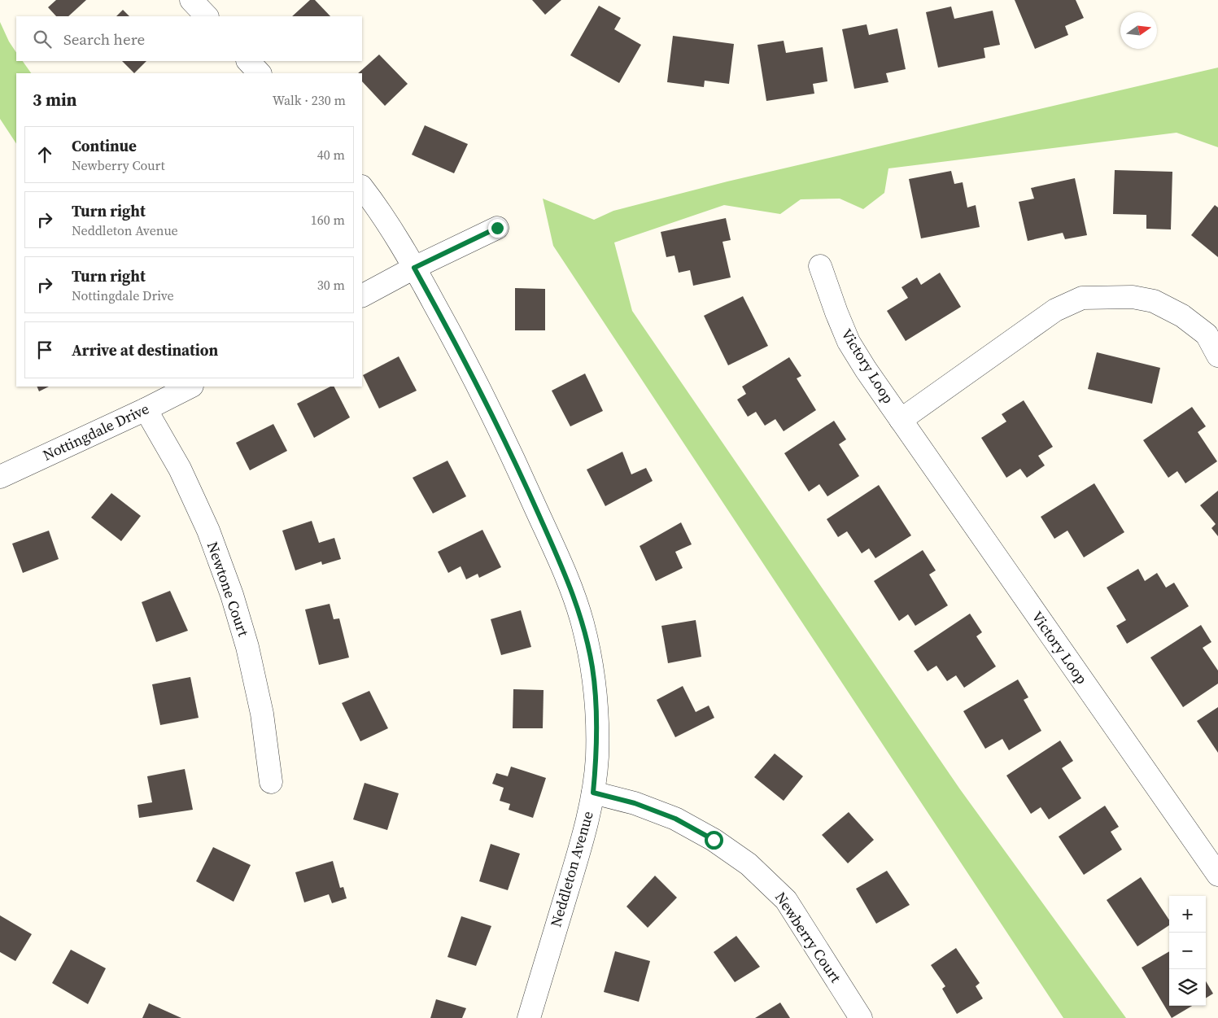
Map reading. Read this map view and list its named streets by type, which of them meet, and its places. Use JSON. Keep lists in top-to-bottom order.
{
  "streets": {
    "street": [
      "Victory Loop",
      "Nottingdale Drive",
      "Newtone Court",
      "Neddleton Avenue",
      "Newberry Court"
    ]
  },
  "crossings": [
    ["Nottingdale Drive", "Newtone Court"],
    ["Neddleton Avenue", "Newberry Court"]
  ],
  "north": "right",
  "page": {
    "search": "Search here",
    "heading": ["3 min", "Walk · 230 m"],
    "list": [
      ["Continue", "Newberry Court", "40 m"],
      ["Turn right", "Neddleton Avenue", "160 m"],
      ["Turn right", "Nottingdale Drive", "30 m"],
      "Arrive at destination"
    ],
    "map_buttons": ["+", "−"]
  }
}
